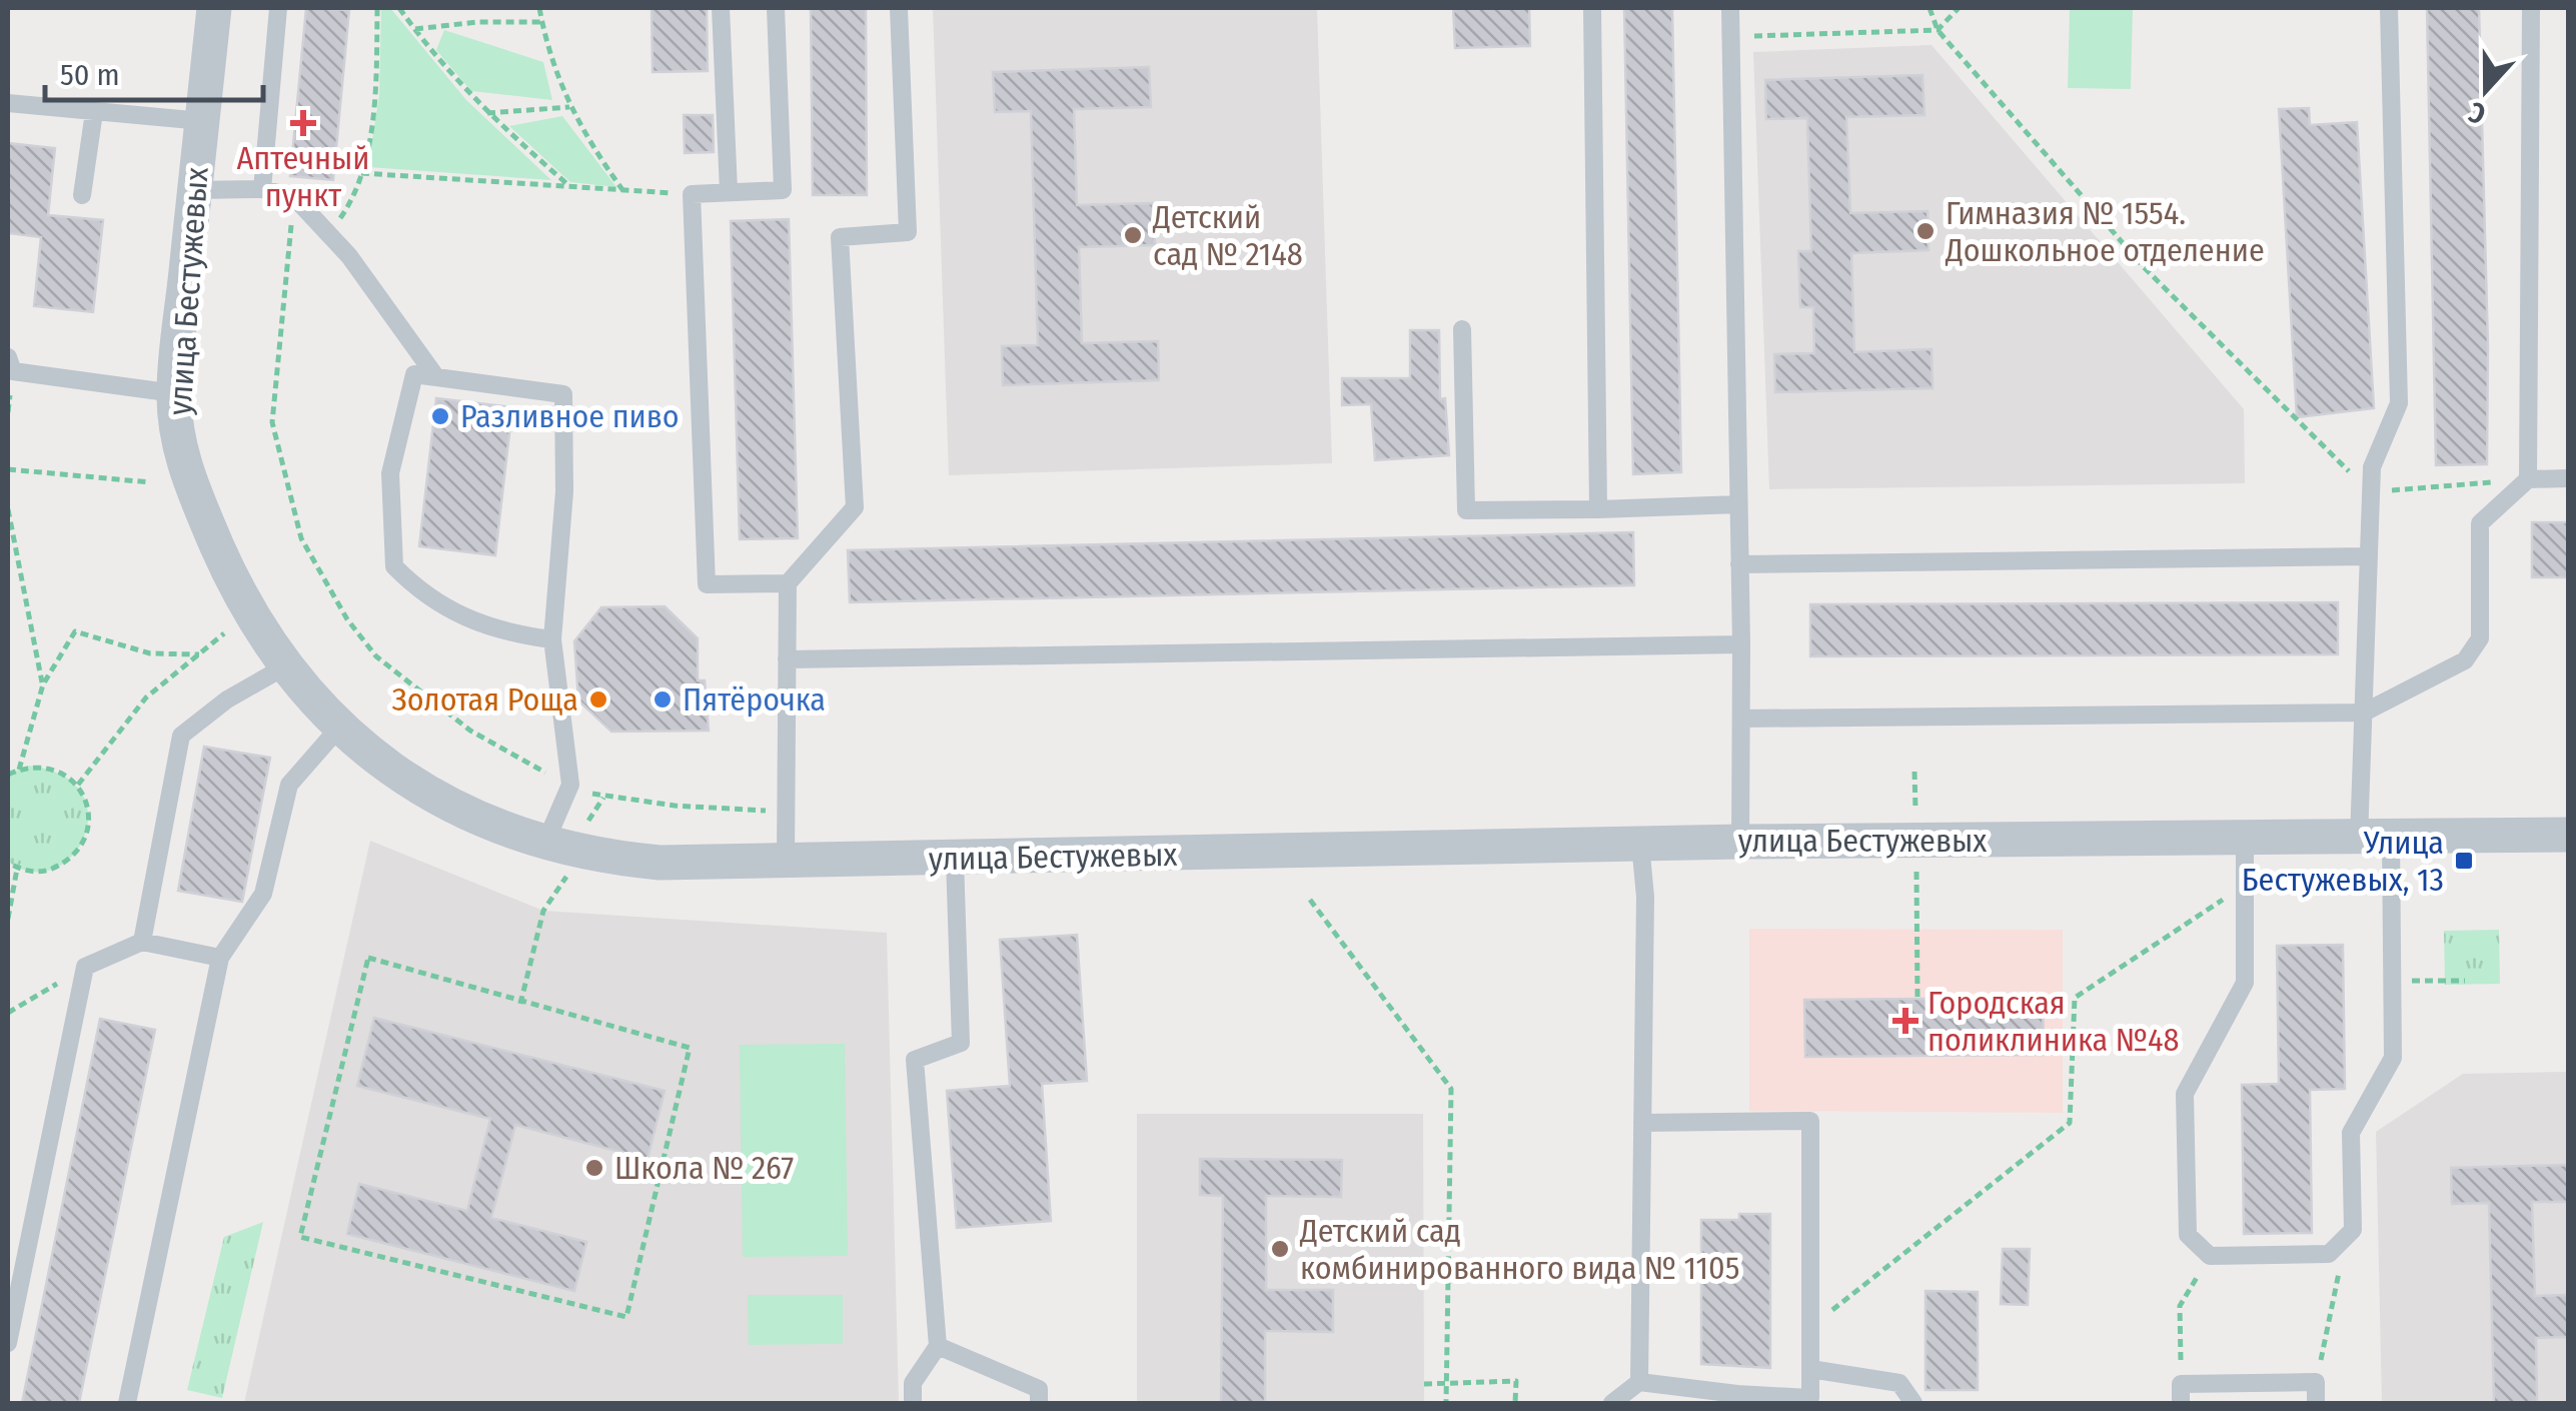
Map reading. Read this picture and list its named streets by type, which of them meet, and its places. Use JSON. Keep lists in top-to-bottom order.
{
  "streets": {
    "street": ["улица Бестужевых"]
  },
  "places": {
    "health": ["Аптечный пункт", "Городская поликлиника №48"],
    "other": [
      "Гимназия № 1554. Дошкольное отделение",
      "Детский сад № 2148",
      "Разливное пиво",
      "Золотая Роща",
      "Пятёрочка",
      "Школа № 267",
      "Детский сад комбинированного вида № 1105"
    ],
    "transit": ["Улица Бестужевых, 13"]
  },
  "scale_bar": "50 m",
  "north": "bottom"
}
